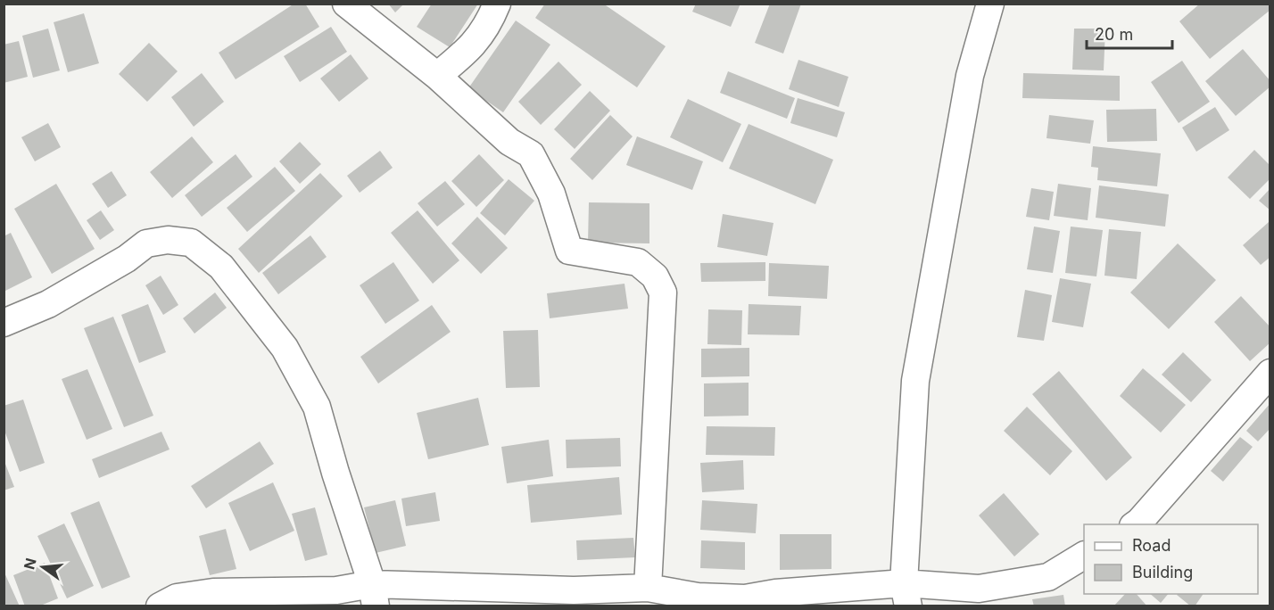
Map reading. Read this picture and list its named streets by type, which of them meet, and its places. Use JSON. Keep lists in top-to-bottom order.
{
  "legend": ["Road", "Building"],
  "scale_bar": "20 m",
  "north": "left"
}
